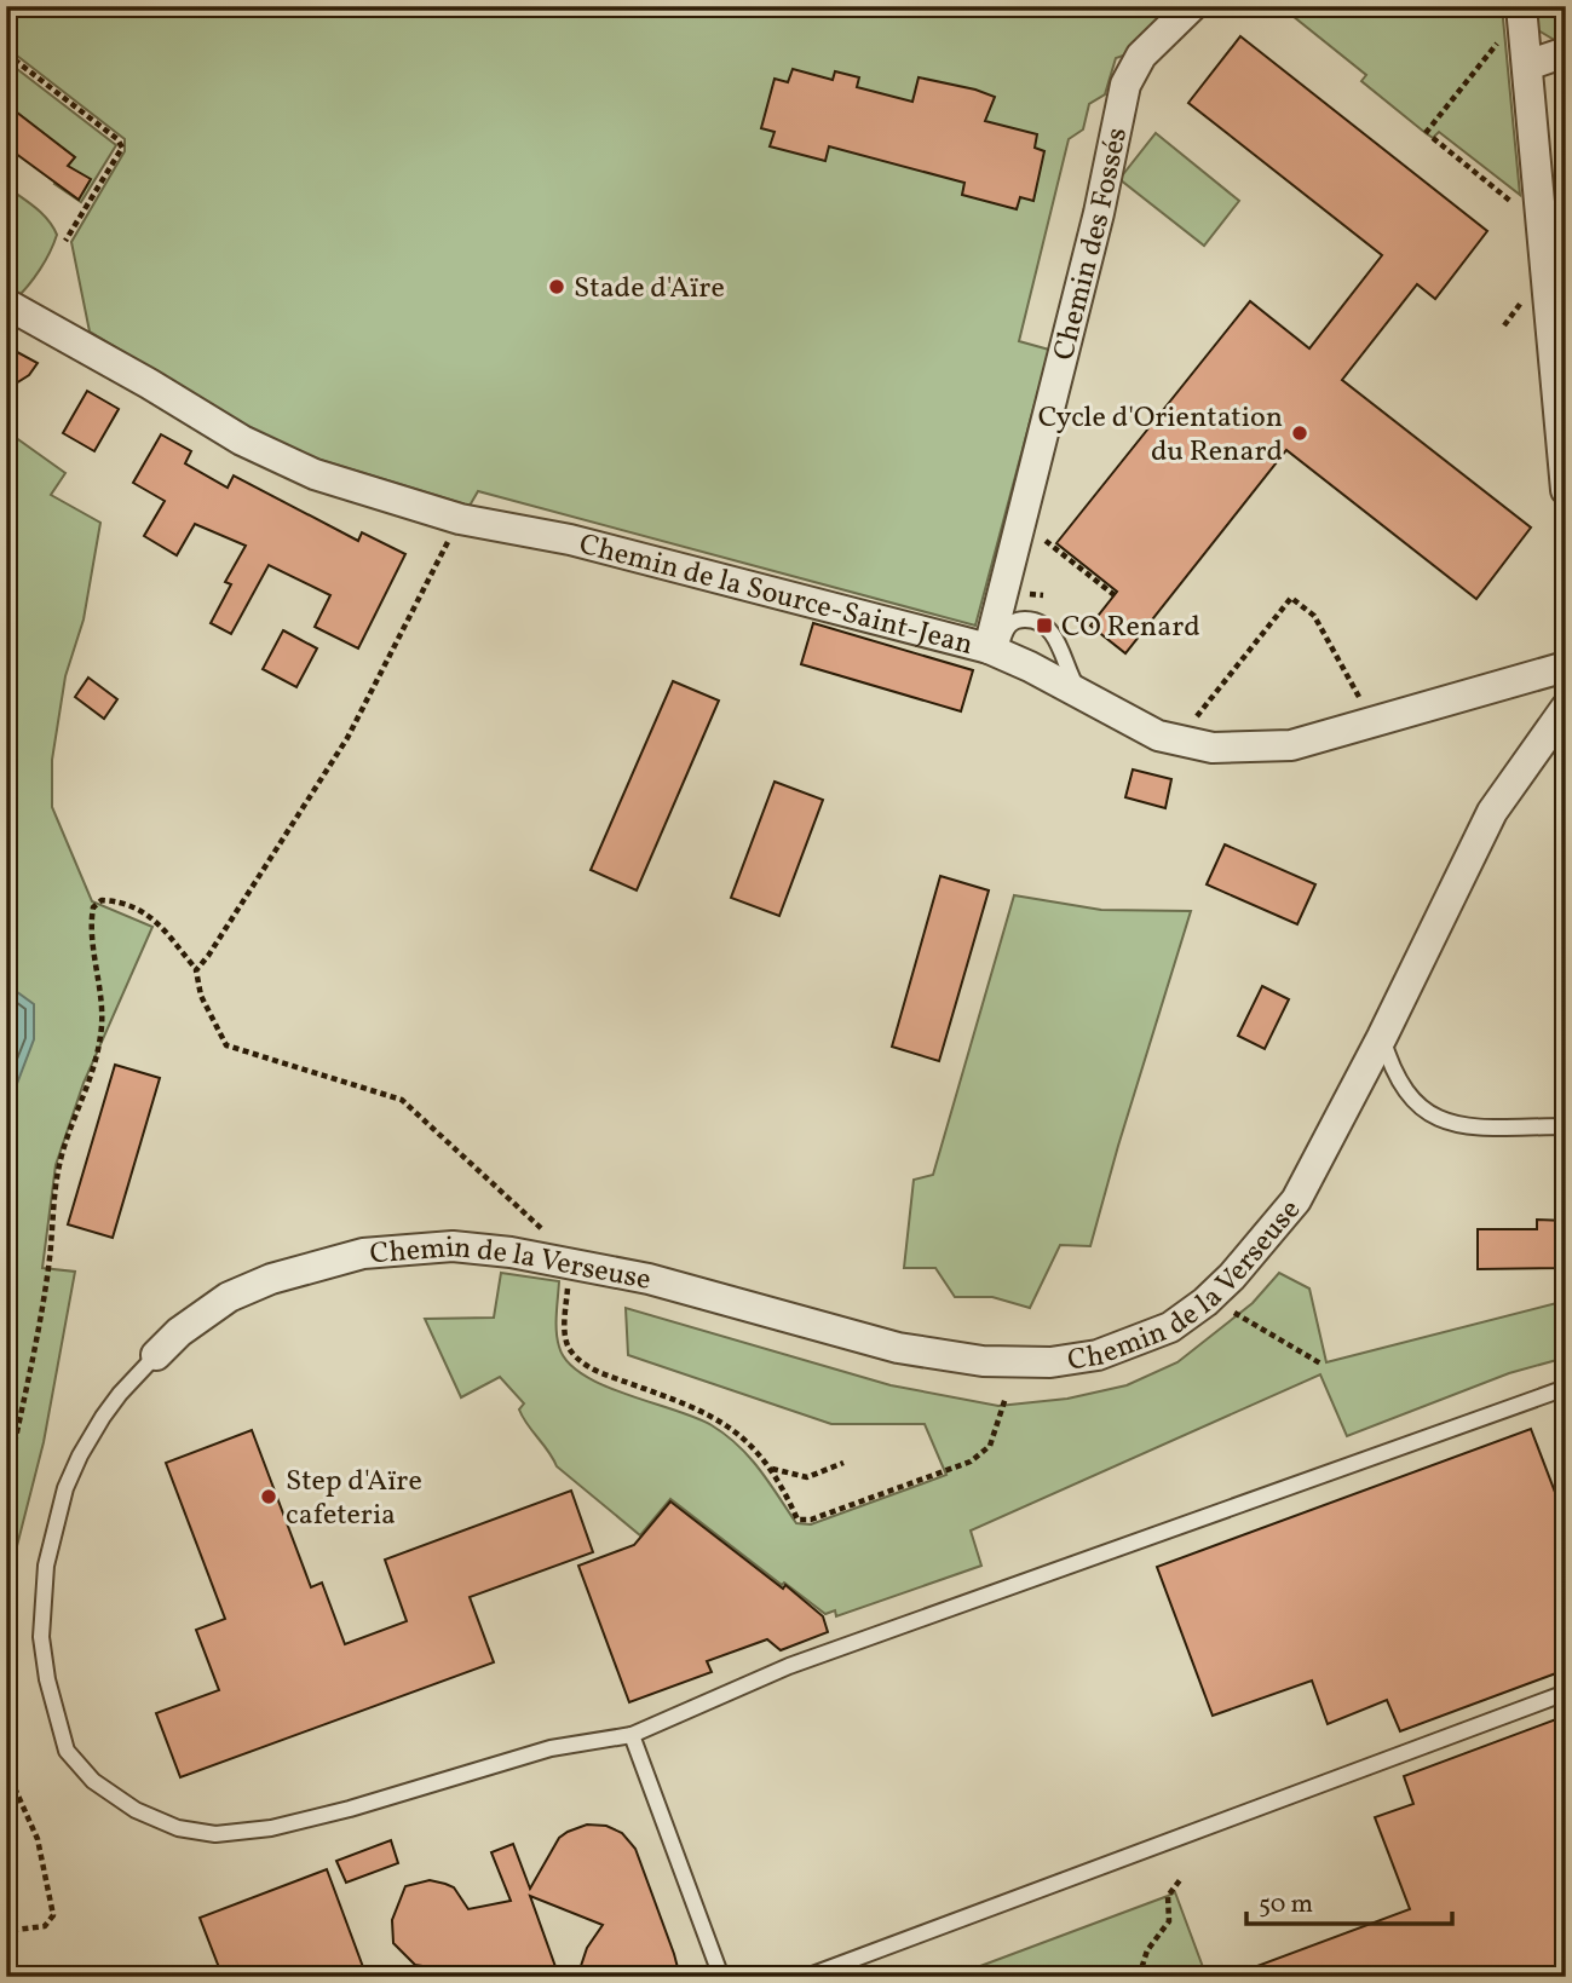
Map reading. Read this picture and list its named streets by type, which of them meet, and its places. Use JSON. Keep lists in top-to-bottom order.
{
  "streets": {
    "street": ["Chemin des Fossés", "Chemin de la Source-Saint-Jean", "Chemin de la Verseuse"]
  },
  "crossings": [
    ["Chemin des Fossés", "Chemin de la Source-Saint-Jean"]
  ],
  "places": {
    "other": ["Stade d'Aïre", "Cycle d'Orientation du Renard", "Step d'Aïre cafeteria"],
    "transit": ["CO Renard"]
  },
  "scale_bar": "50 m"
}
